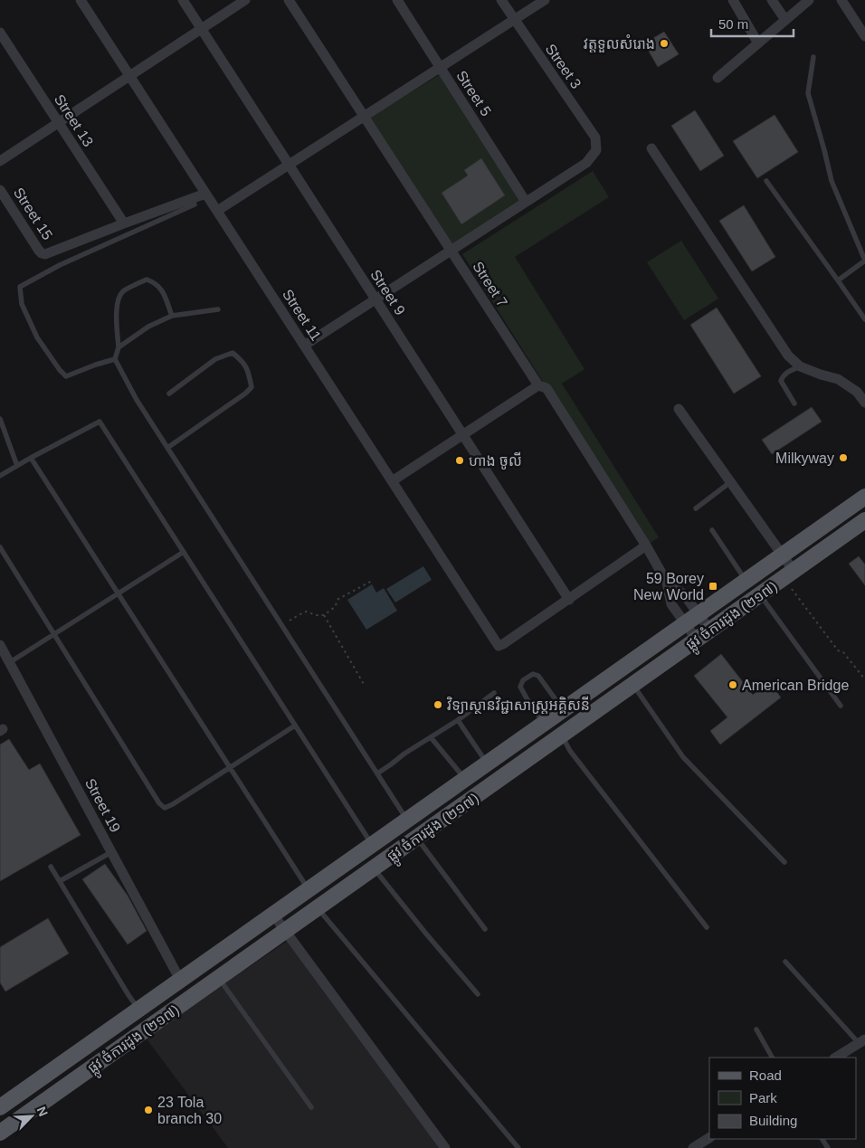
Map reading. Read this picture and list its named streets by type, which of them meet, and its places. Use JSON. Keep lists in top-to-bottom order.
{
  "streets": {
    "main road": ["ផ្លូវ ចំការដូង (២១៧)"],
    "street": [
      "Street 3",
      "Street 5",
      "Street 13",
      "Street 15",
      "Street 7",
      "Street 9",
      "Street 11",
      "Street 19"
    ]
  },
  "crossings": [
    ["Street 3", "Street 5"],
    ["Street 13", "Street 15"],
    ["Street 7", "ផ្លូវ ចំការដូង (២១៧)"],
    ["Street 9", "Street 11"],
    ["ផ្លូវ ចំការដូង (២១៧)", "Street 19"]
  ],
  "places": {
    "other": [
      "វត្តទួលសំរោង",
      "Milkyway",
      "ហាង ចូលី",
      "American Bridge",
      "វិទ្យាស្ថានវិជ្ជាសាស្រ្តអគ្គិសនី",
      "23 Tola branch 30"
    ],
    "transit": ["59 Borey New World"]
  },
  "legend": ["Road", "Park", "Building"],
  "scale_bar": "50 m",
  "north": "top right"
}
